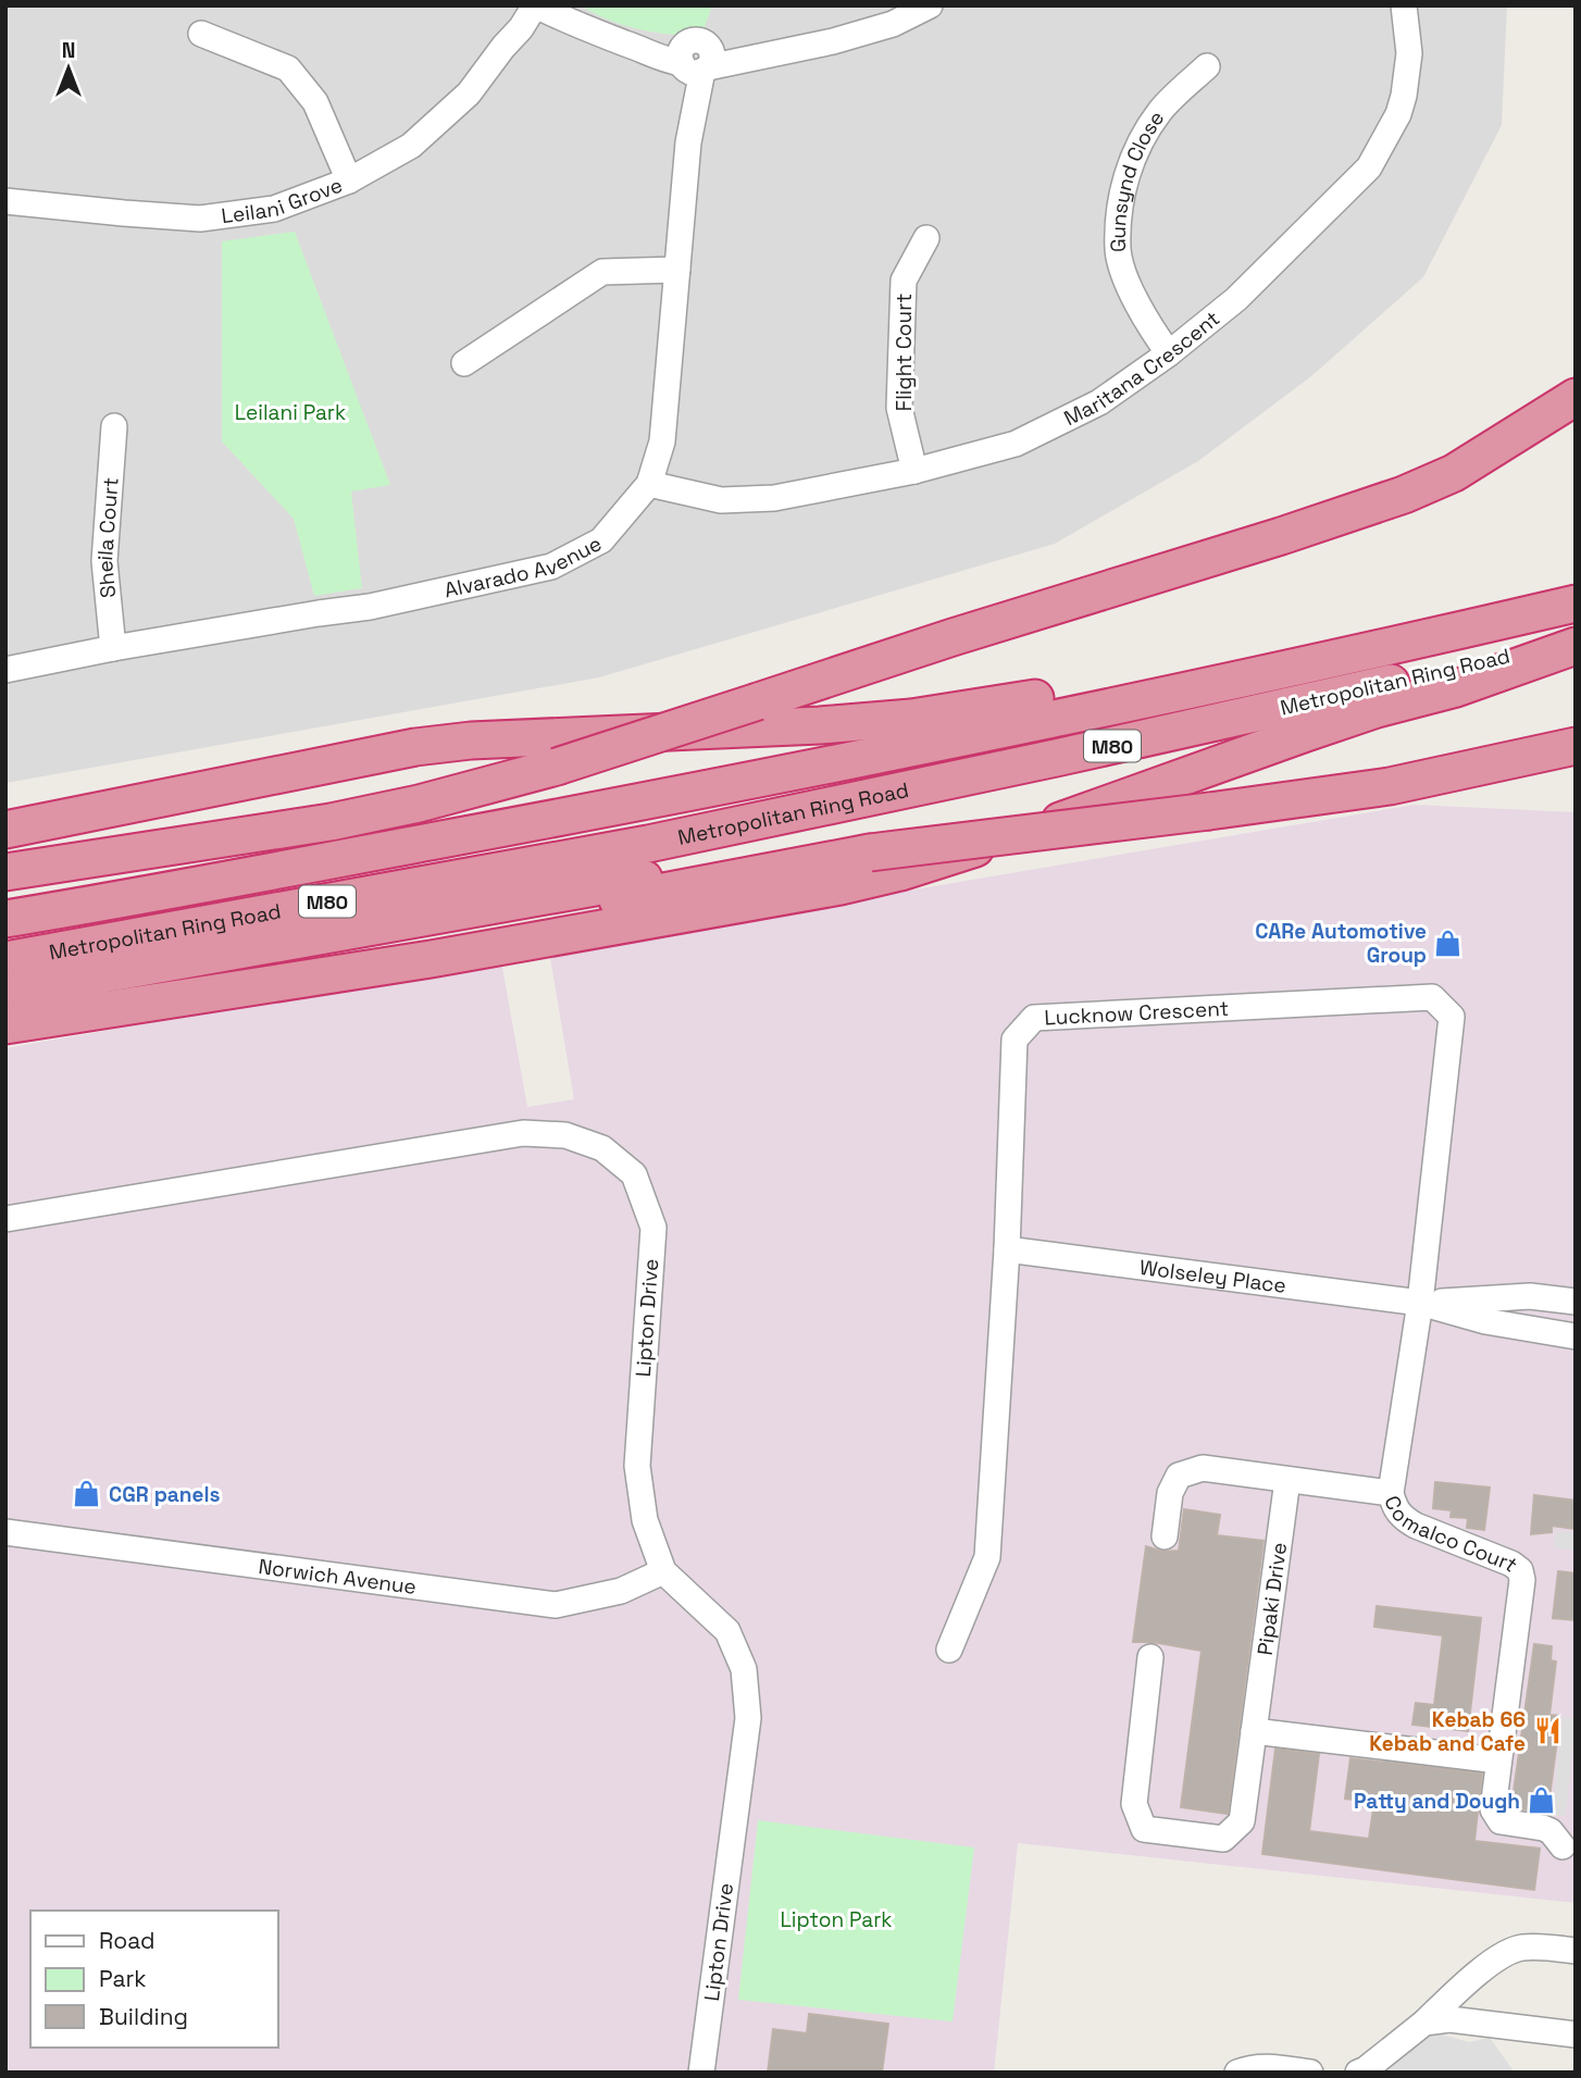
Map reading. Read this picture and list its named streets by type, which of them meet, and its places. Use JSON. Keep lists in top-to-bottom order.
{
  "streets": {
    "highway": ["Metropolitan Ring Road", "M80"],
    "street": [
      "Gunsynd Close",
      "Leilani Grove",
      "Flight Court",
      "Maritana Crescent",
      "Sheila Court",
      "Alvarado Avenue",
      "Lucknow Crescent",
      "Wolseley Place",
      "Lipton Drive",
      "Comalco Court",
      "Norwich Avenue",
      "Pipaki Drive"
    ]
  },
  "crossings": [
    ["Gunsynd Close", "Maritana Crescent"],
    ["Flight Court", "Maritana Crescent"],
    ["Maritana Crescent", "Alvarado Avenue"],
    ["Sheila Court", "Alvarado Avenue"],
    ["Lucknow Crescent", "Wolseley Place"],
    ["Lucknow Crescent", "Comalco Court"],
    ["Wolseley Place", "Comalco Court"],
    ["Lipton Drive", "Norwich Avenue"]
  ],
  "parks": ["Leilani Park", "Lipton Park"],
  "places": {
    "shop": ["CARe Automotive Group", "CGR panels", "Patty and Dough"],
    "restaurant": ["Kebab 66 Kebab and Cafe"]
  },
  "legend": ["Road", "Park", "Building"],
  "north": "top"
}
